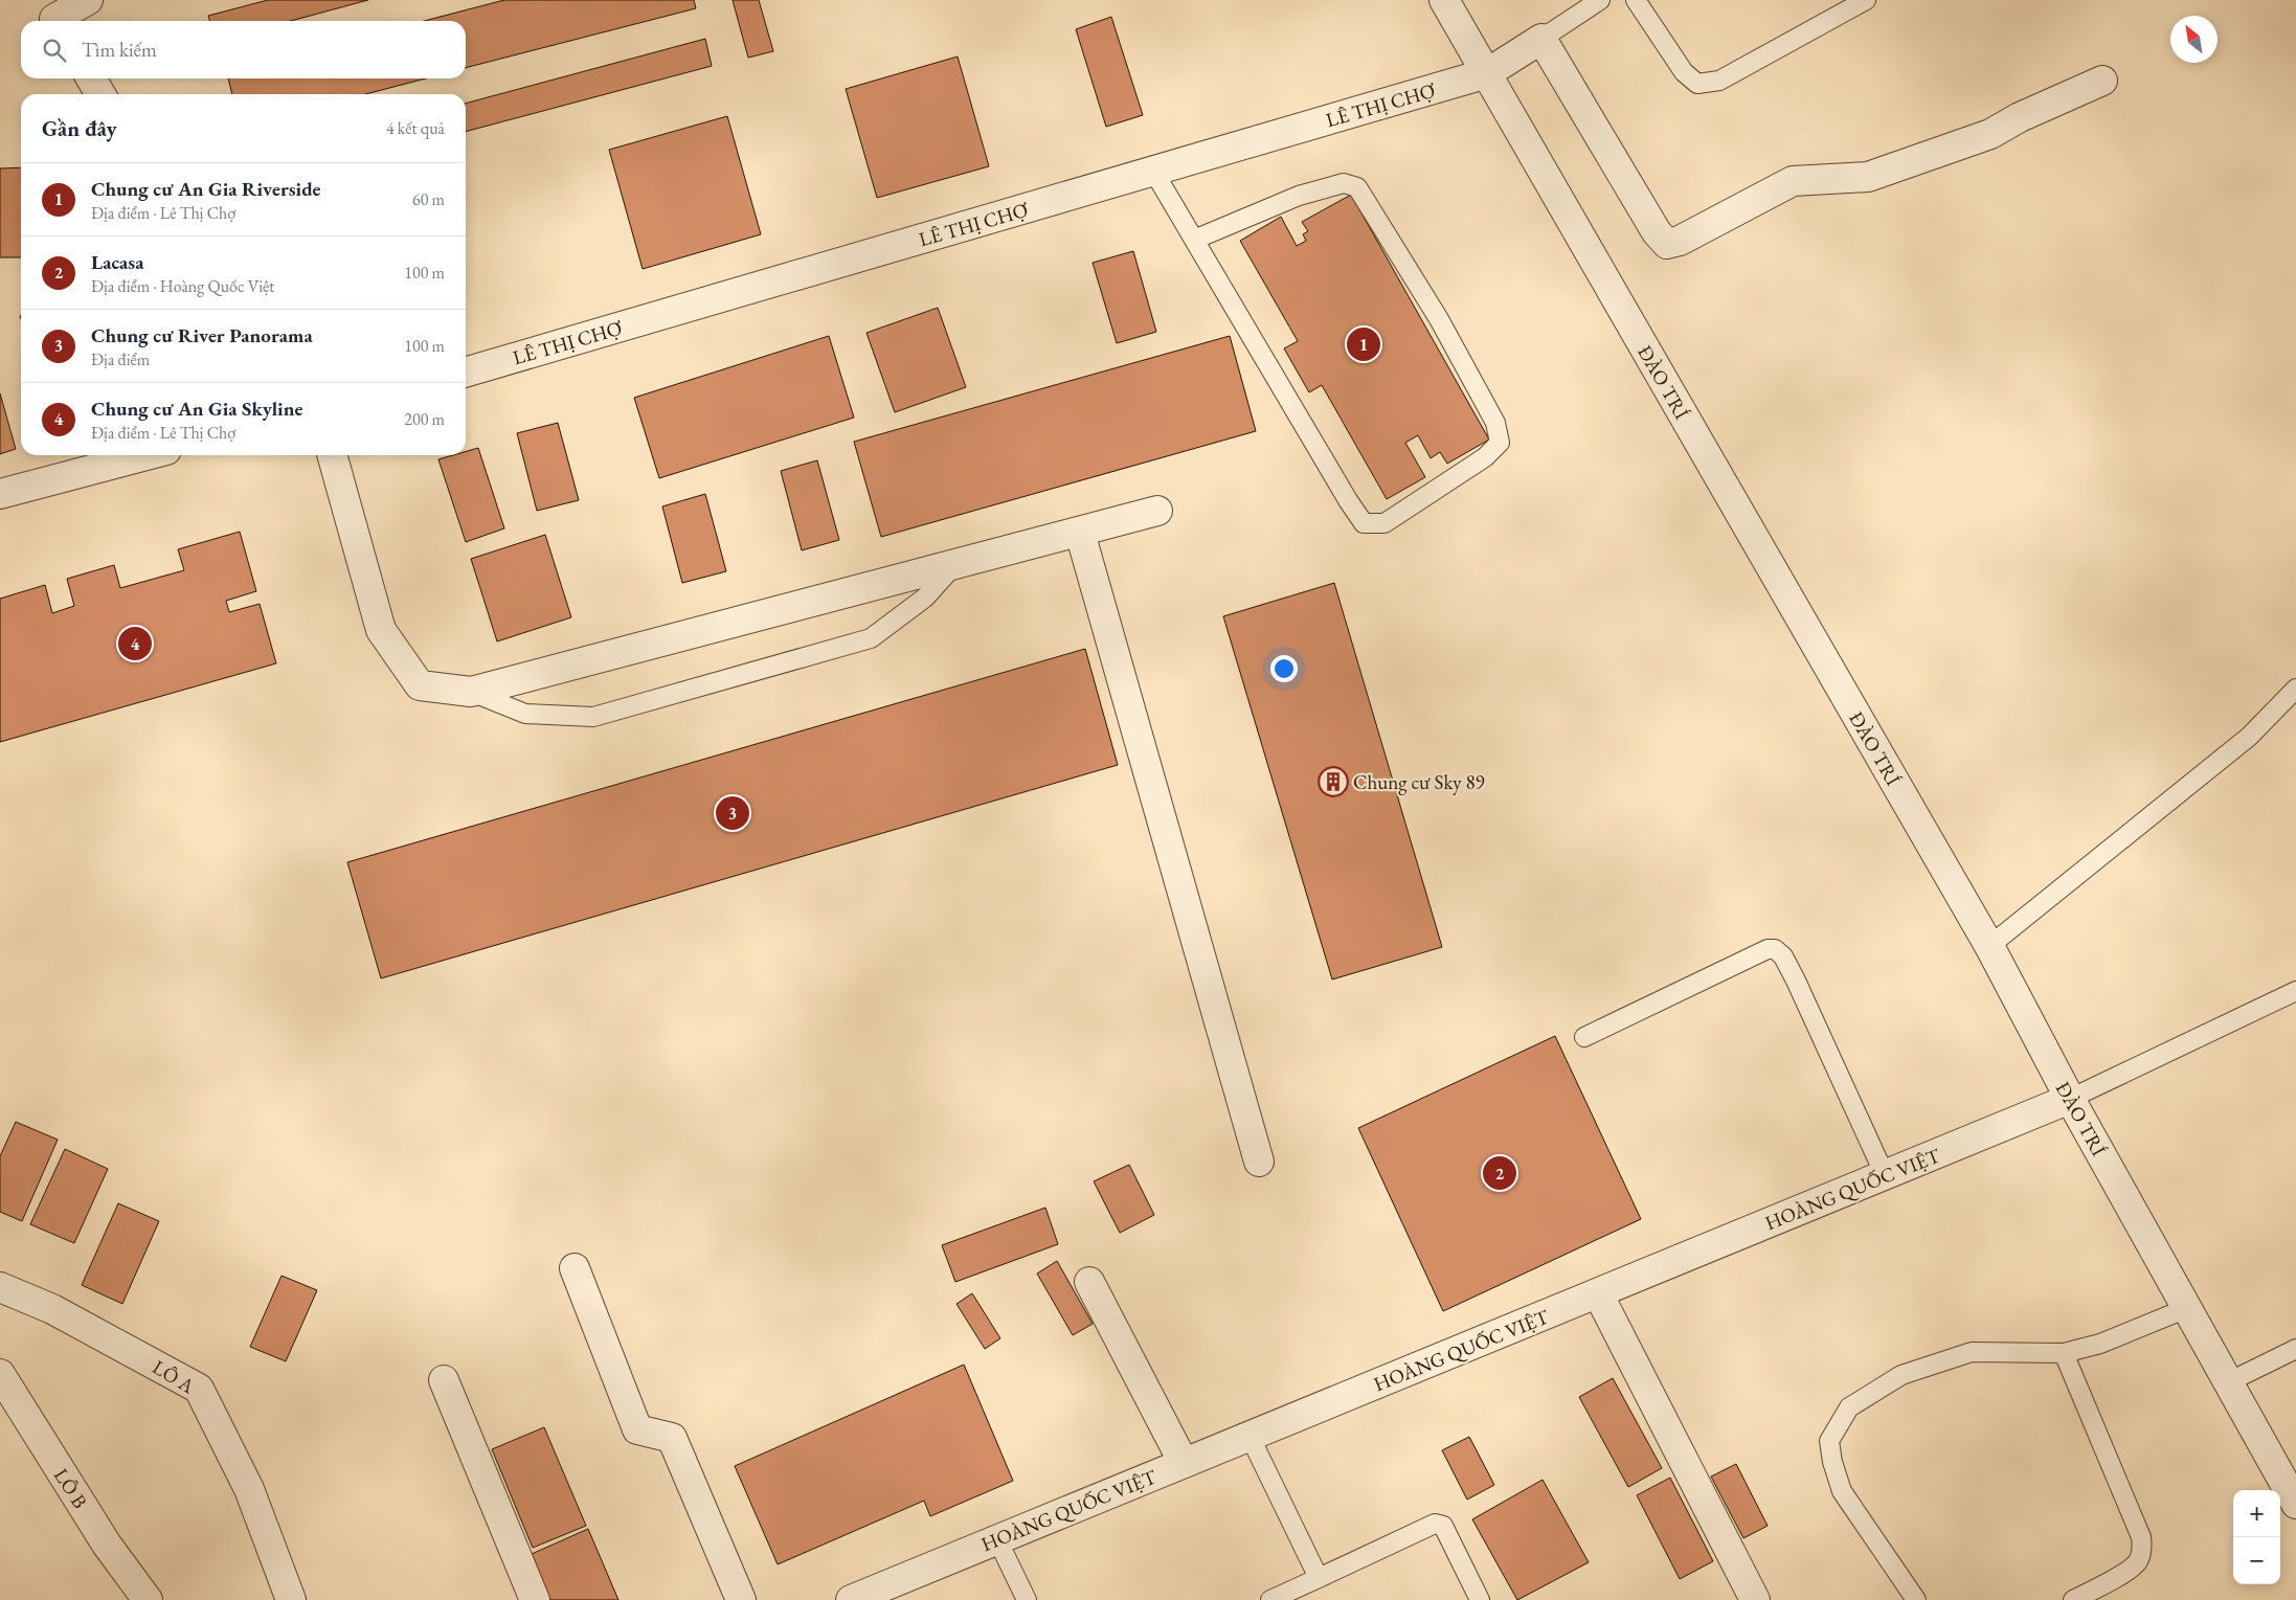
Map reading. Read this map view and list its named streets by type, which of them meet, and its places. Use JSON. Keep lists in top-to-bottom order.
{
  "streets": {
    "street": [
      "LÊ THỊ CHỢ",
      "ĐÀO TRÍ",
      "HOÀNG QUỐC VIỆT",
      "LÔ A",
      "LÔ B"
    ]
  },
  "crossings": [
    ["LÊ THỊ CHỢ", "ĐÀO TRÍ"],
    ["ĐÀO TRÍ", "HOÀNG QUỐC VIỆT"]
  ],
  "places": {
    "building": ["Chung cư Sky 89"]
  },
  "north": "top left",
  "page": {
    "search": "Tìm kiếm",
    "heading": ["Gần đây", "4 kết quả"],
    "list": [
      {
        "mark": "1",
        "name": "Chung cư An Gia Riverside",
        "note": "Địa điểm · Lê Thị Chợ",
        "value": "60 m"
      },
      {
        "mark": "2",
        "name": "Lacasa",
        "note": "Địa điểm · Hoàng Quốc Việt",
        "value": "100 m"
      },
      {
        "mark": "3",
        "name": "Chung cư River Panorama",
        "note": "Địa điểm",
        "value": "100 m"
      },
      {
        "mark": "4",
        "name": "Chung cư An Gia Skyline",
        "note": "Địa điểm · Lê Thị Chợ",
        "value": "200 m"
      }
    ],
    "pins": [
      "1",
      "4",
      "3",
      "2"
    ],
    "map_buttons": ["+", "−"]
  }
}
